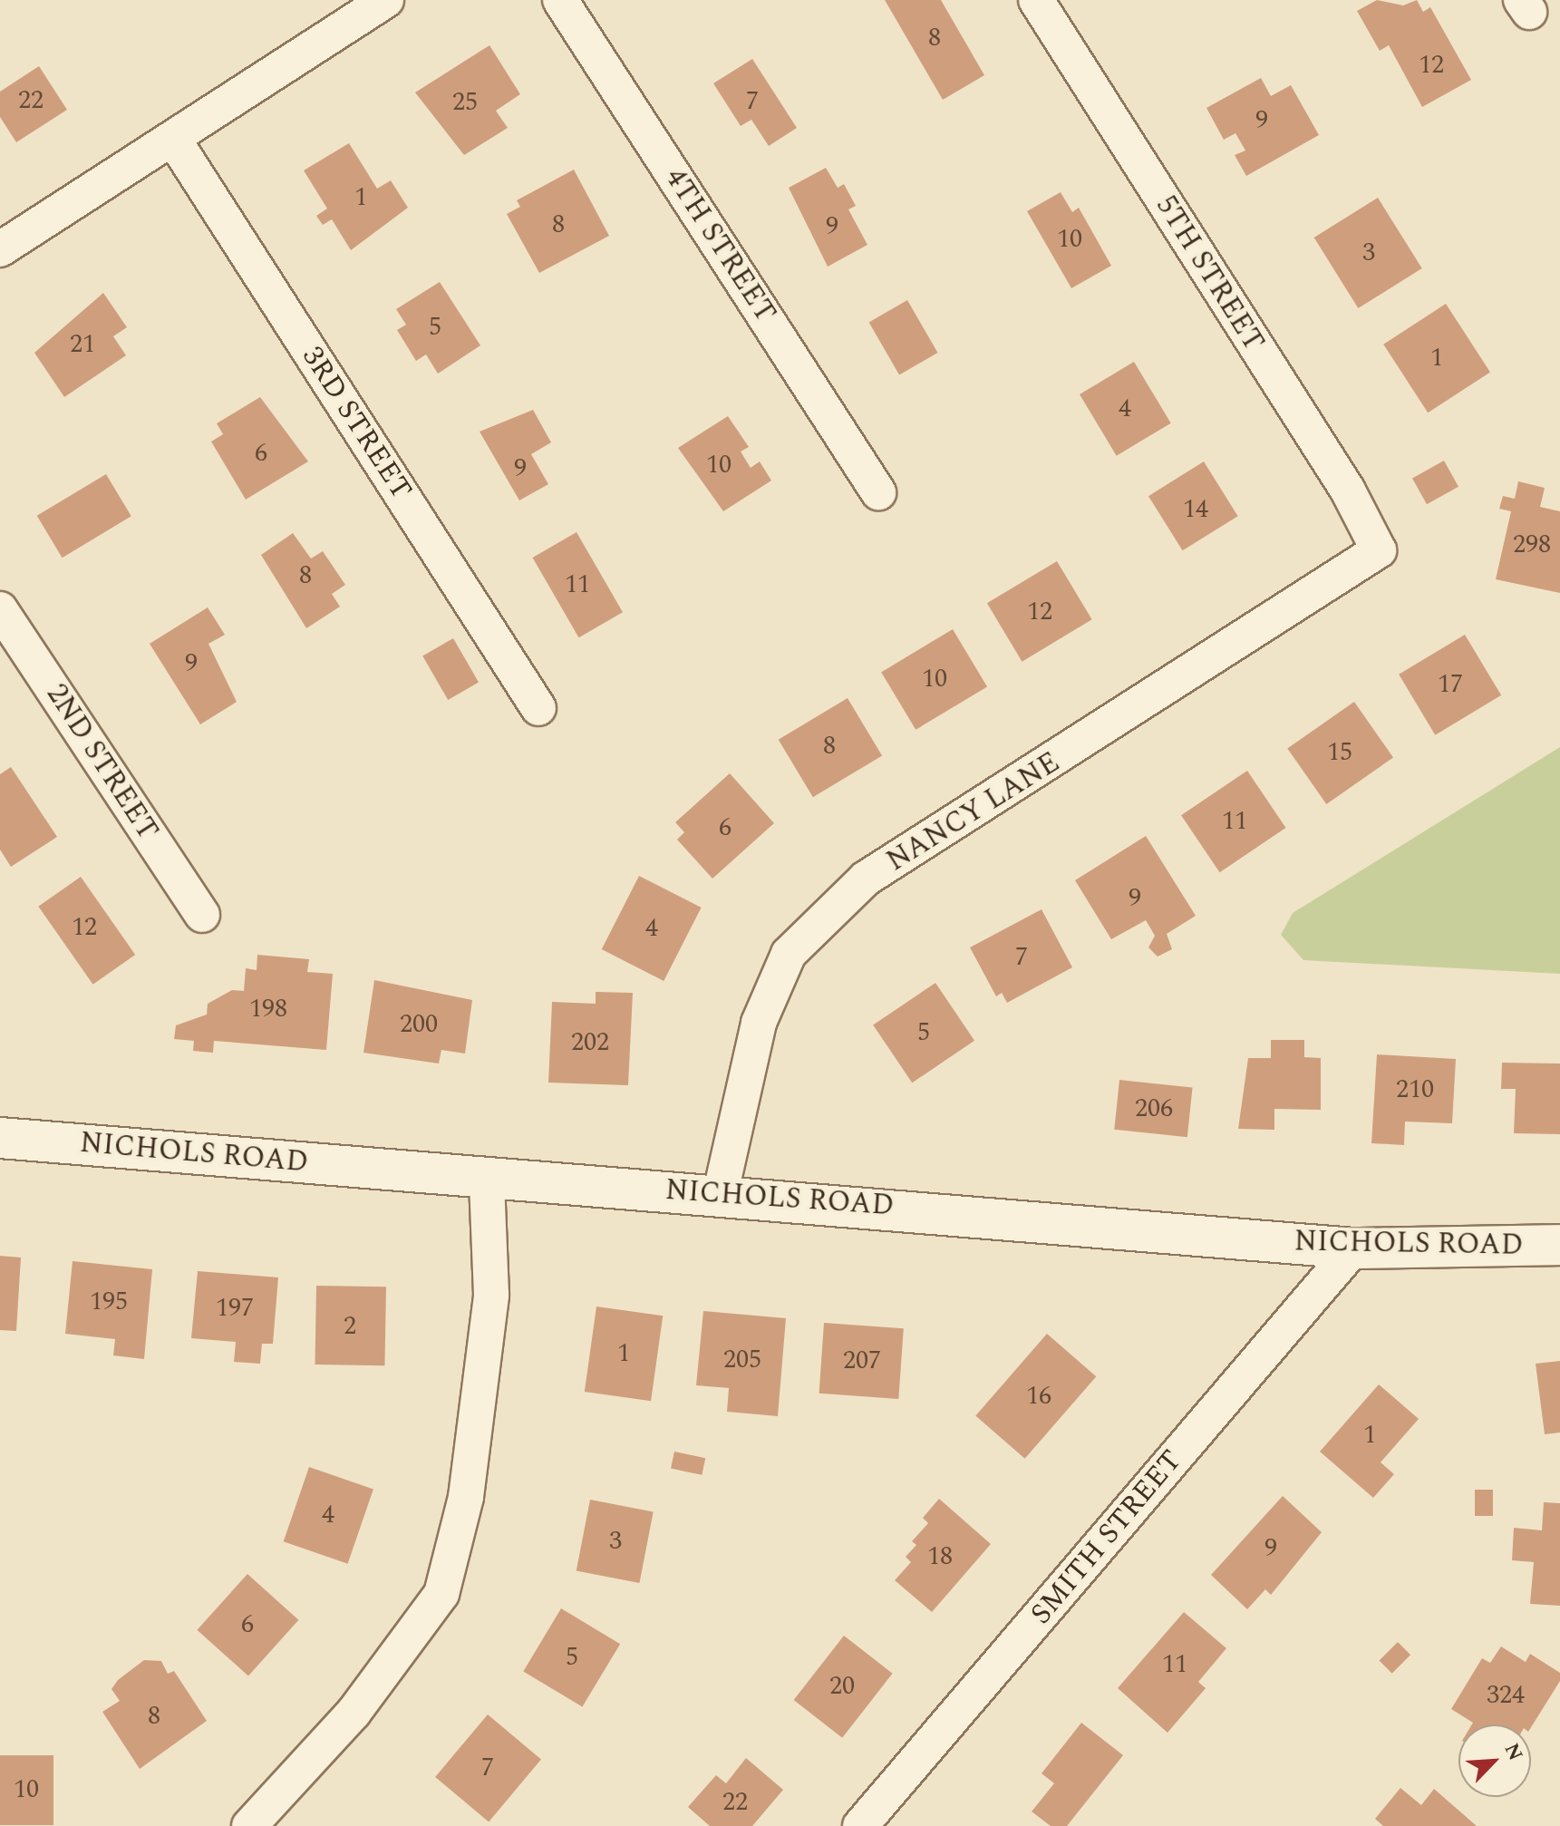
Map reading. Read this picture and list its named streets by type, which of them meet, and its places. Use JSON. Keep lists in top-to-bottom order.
{
  "streets": {
    "street": [
      "4TH STREET",
      "5TH STREET",
      "3RD STREET",
      "2ND STREET",
      "NANCY LANE",
      "NICHOLS ROAD",
      "SMITH STREET"
    ]
  },
  "crossings": [
    ["5TH STREET", "NANCY LANE"],
    ["NANCY LANE", "NICHOLS ROAD"],
    ["NICHOLS ROAD", "SMITH STREET"]
  ],
  "house_numbers": [
    "8",
    "12",
    "22",
    "7",
    "25",
    "9",
    "1",
    "8",
    "9",
    "10",
    "3",
    "5",
    "21",
    "1",
    "4",
    "6",
    "10",
    "9",
    "14",
    "298",
    "8",
    "11",
    "12",
    "9",
    "10",
    "17",
    "8",
    "15",
    "11",
    "6",
    "9",
    "12",
    "4",
    "7",
    "198",
    "200",
    "5",
    "202",
    "210",
    "206",
    "195",
    "197",
    "2",
    "1",
    "205",
    "207",
    "16",
    "1",
    "4",
    "3",
    "9",
    "18",
    "6",
    "5",
    "11",
    "20",
    "324",
    "8",
    "7",
    "10",
    "22"
  ],
  "north": "top right"
}
